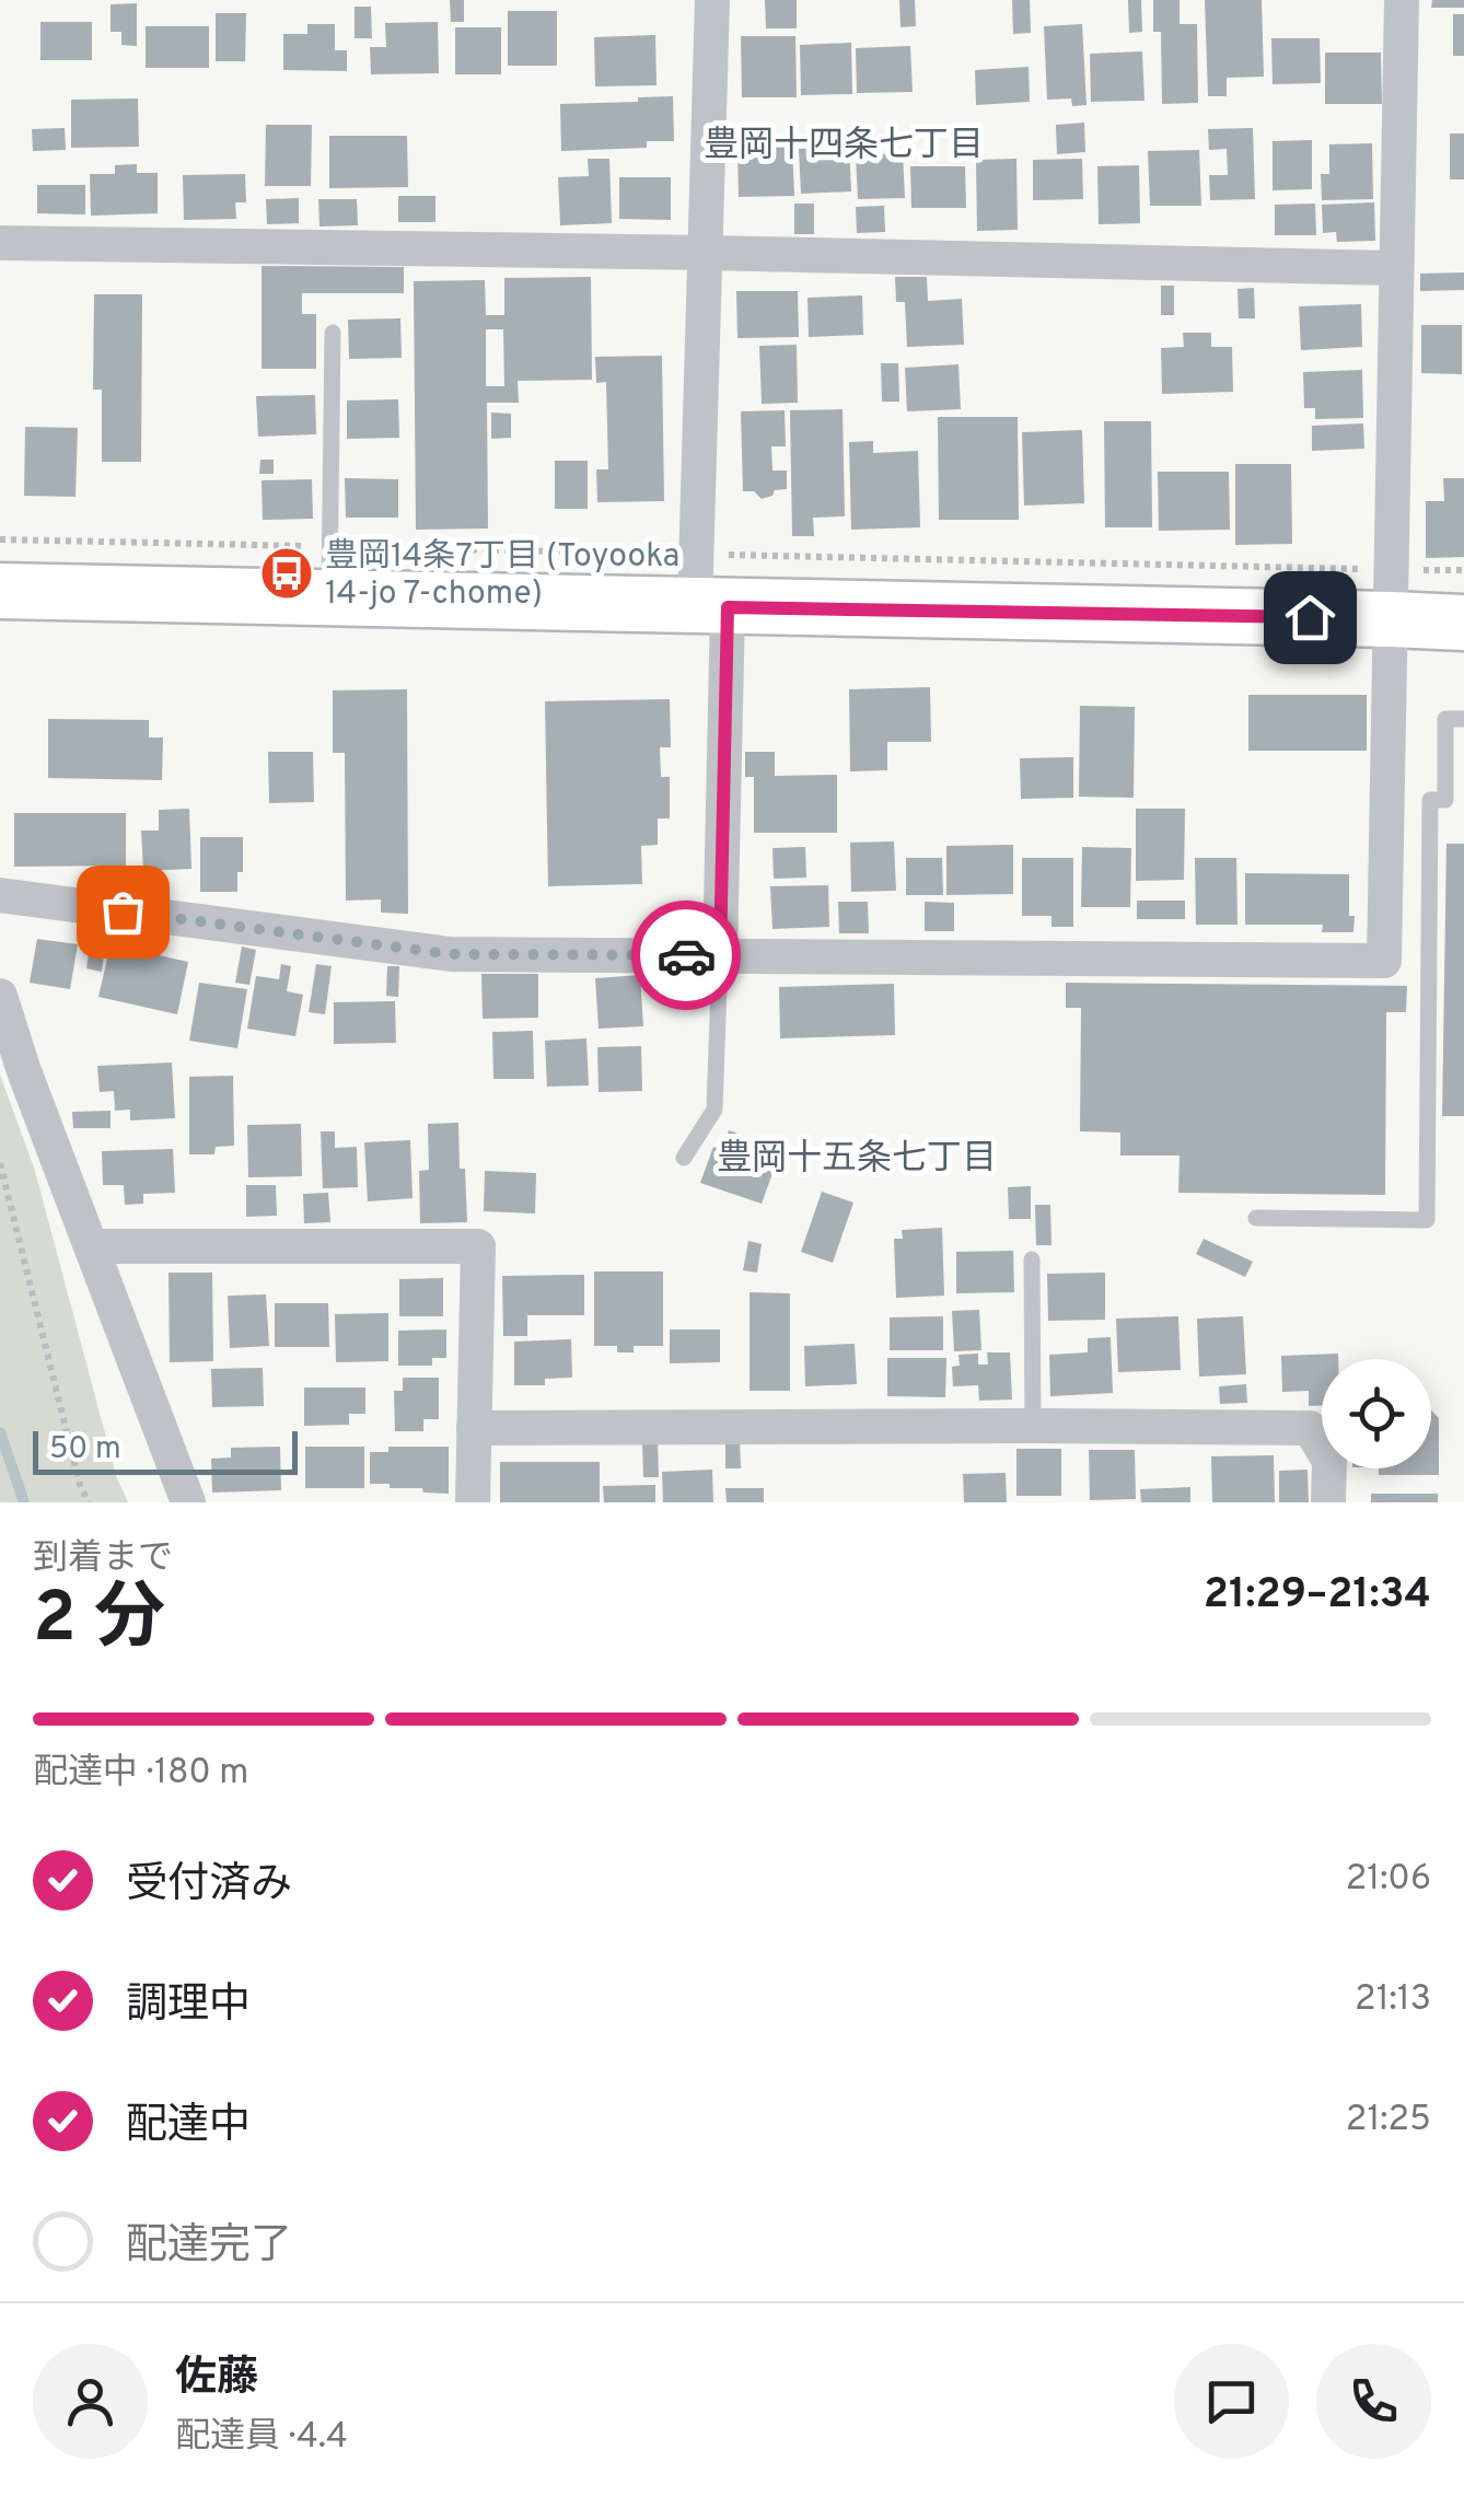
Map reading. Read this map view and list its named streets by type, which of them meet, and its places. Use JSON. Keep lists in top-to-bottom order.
{
  "districts": ["豊岡十四条七丁目", "豊岡十五条七丁目"],
  "places": {
    "bus stop": ["豊岡14条7丁目 (Toyooka 14-jo 7-chome)"]
  },
  "scale_bar": "50 m",
  "page": {
    "scale": "50 m",
    "heading": ["2 分", "到着まで", "21:29–21:34"],
    "panel": ["佐藤", "配達員 · 4.4"],
    "bar": "配達中 · 180 m",
    "list": [
      ["受付済み", "21:06"],
      ["調理中", "21:13"],
      ["配達中", "21:25"],
      "配達完了"
    ]
  }
}
